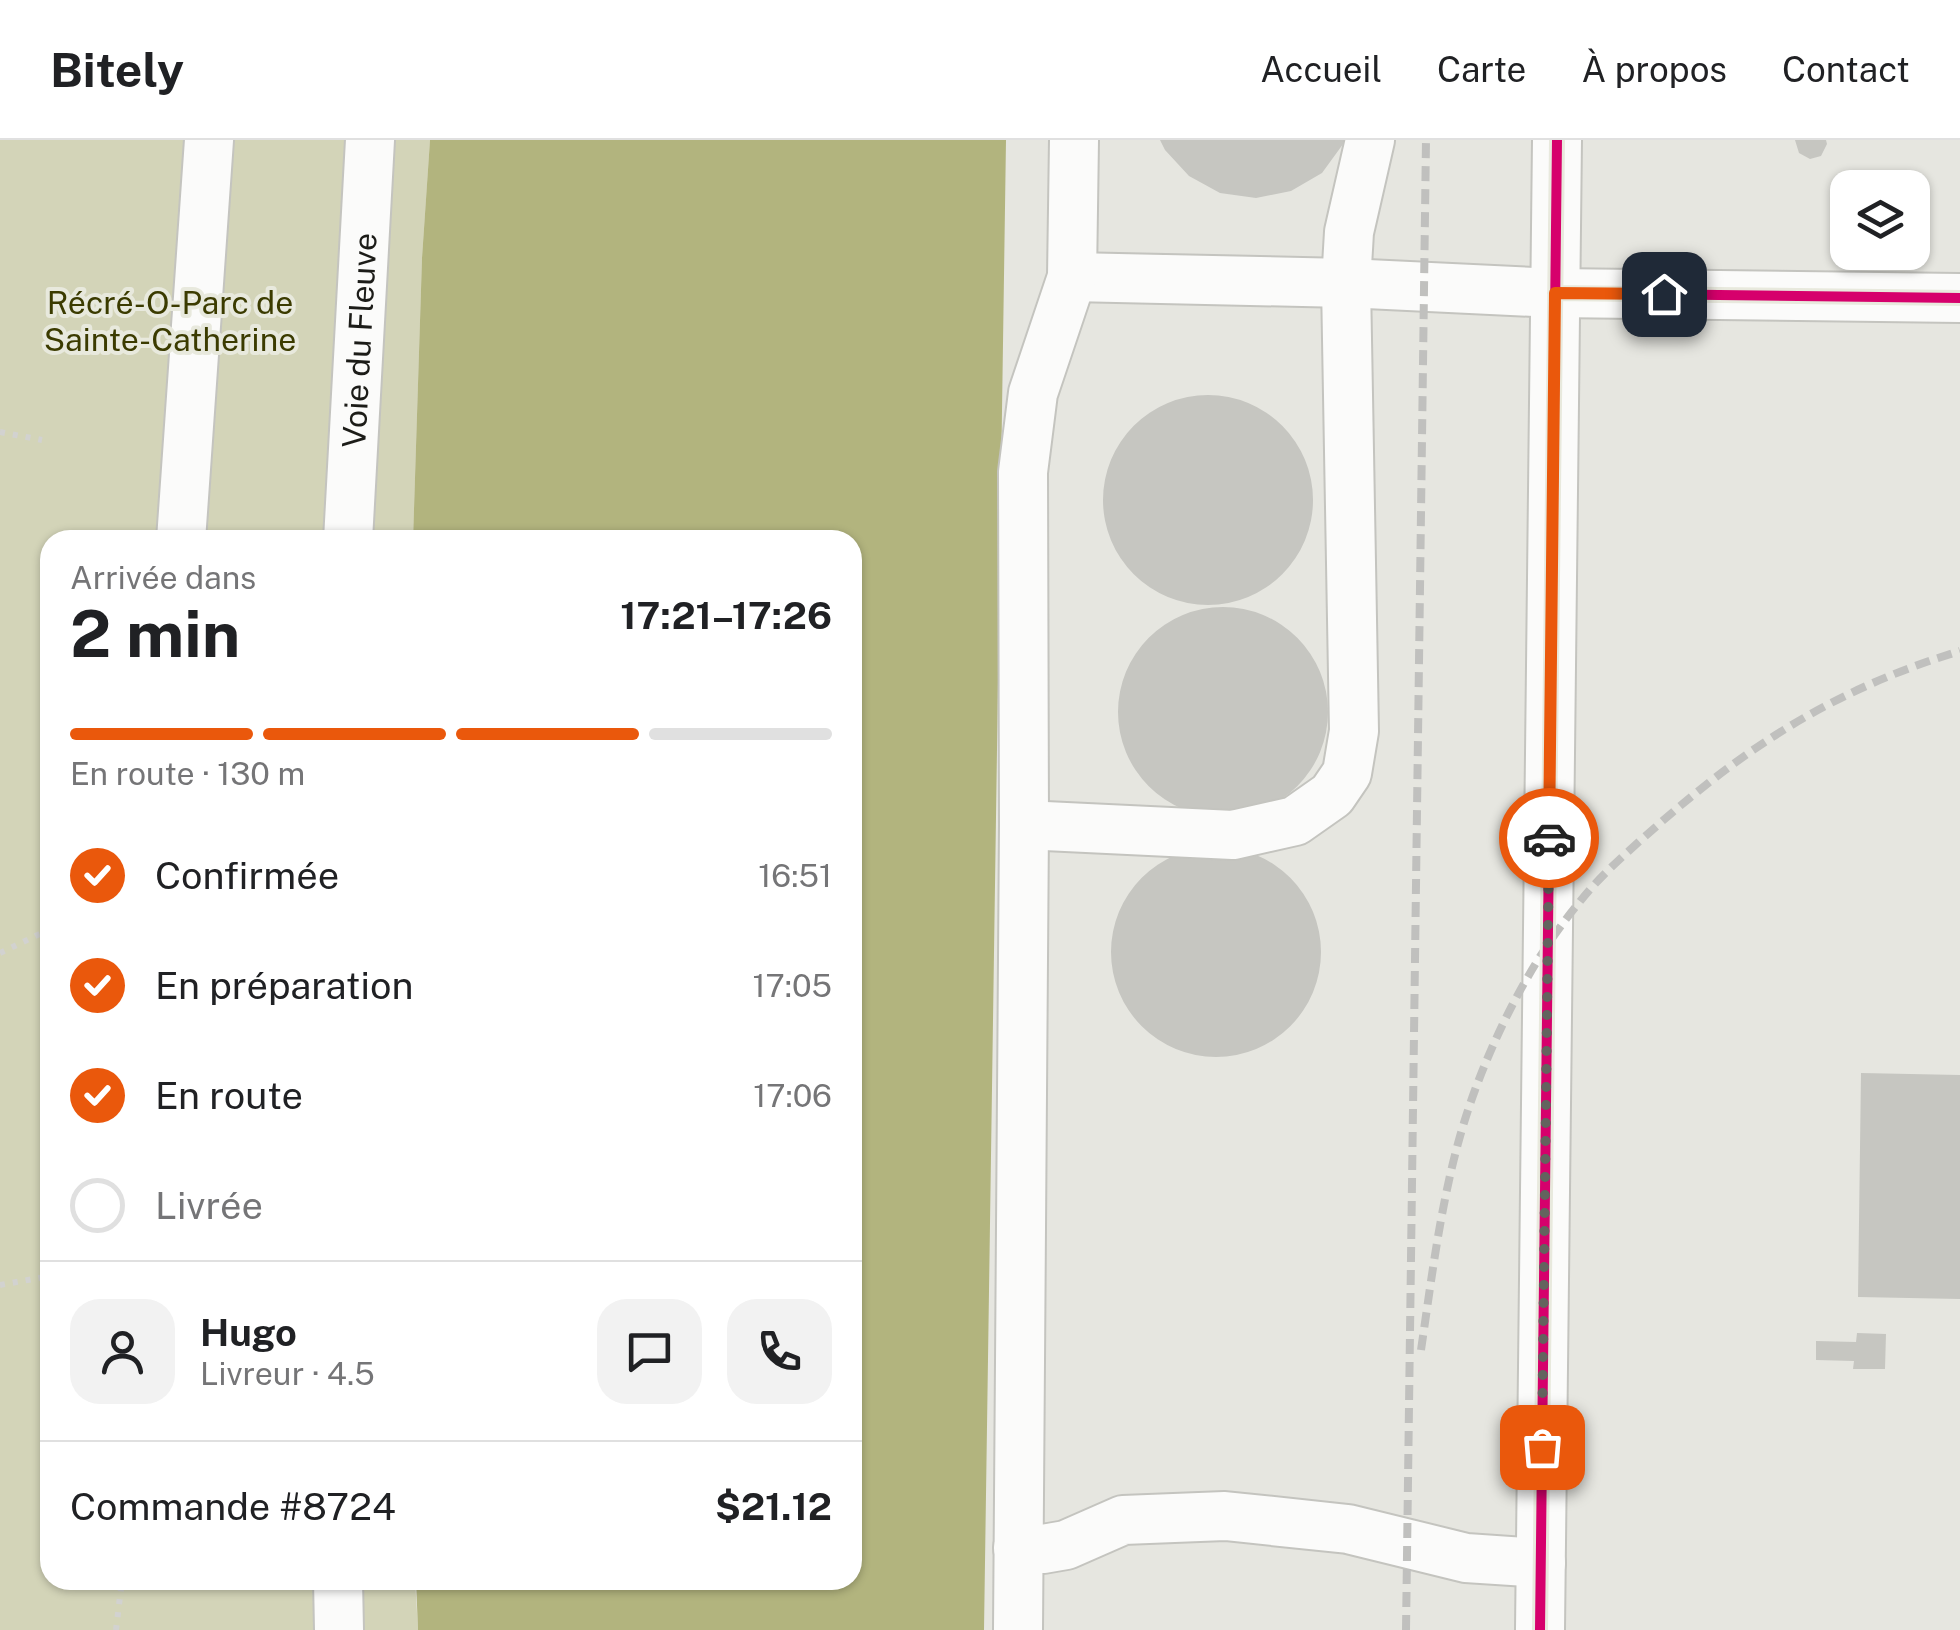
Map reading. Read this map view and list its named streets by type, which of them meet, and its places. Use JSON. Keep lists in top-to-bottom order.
{
  "streets": {
    "street": ["Voie du Fleuve"]
  },
  "parks": ["Récré-O-Parc de Sainte-Catherine"],
  "page": {
    "header": "Bitely",
    "nav": [
      "Accueil",
      "Carte",
      "À propos",
      "Contact"
    ],
    "heading": ["2 min", "Arrivée dans", "17:21–17:26"],
    "panel": [
      "Hugo",
      "Livreur · 4.5",
      "Commande #8724",
      "$21.12"
    ],
    "bar": "En route · 130 m",
    "list": [
      ["Confirmée", "16:51"],
      ["En préparation", "17:05"],
      ["En route", "17:06"],
      "Livrée"
    ]
  }
}
